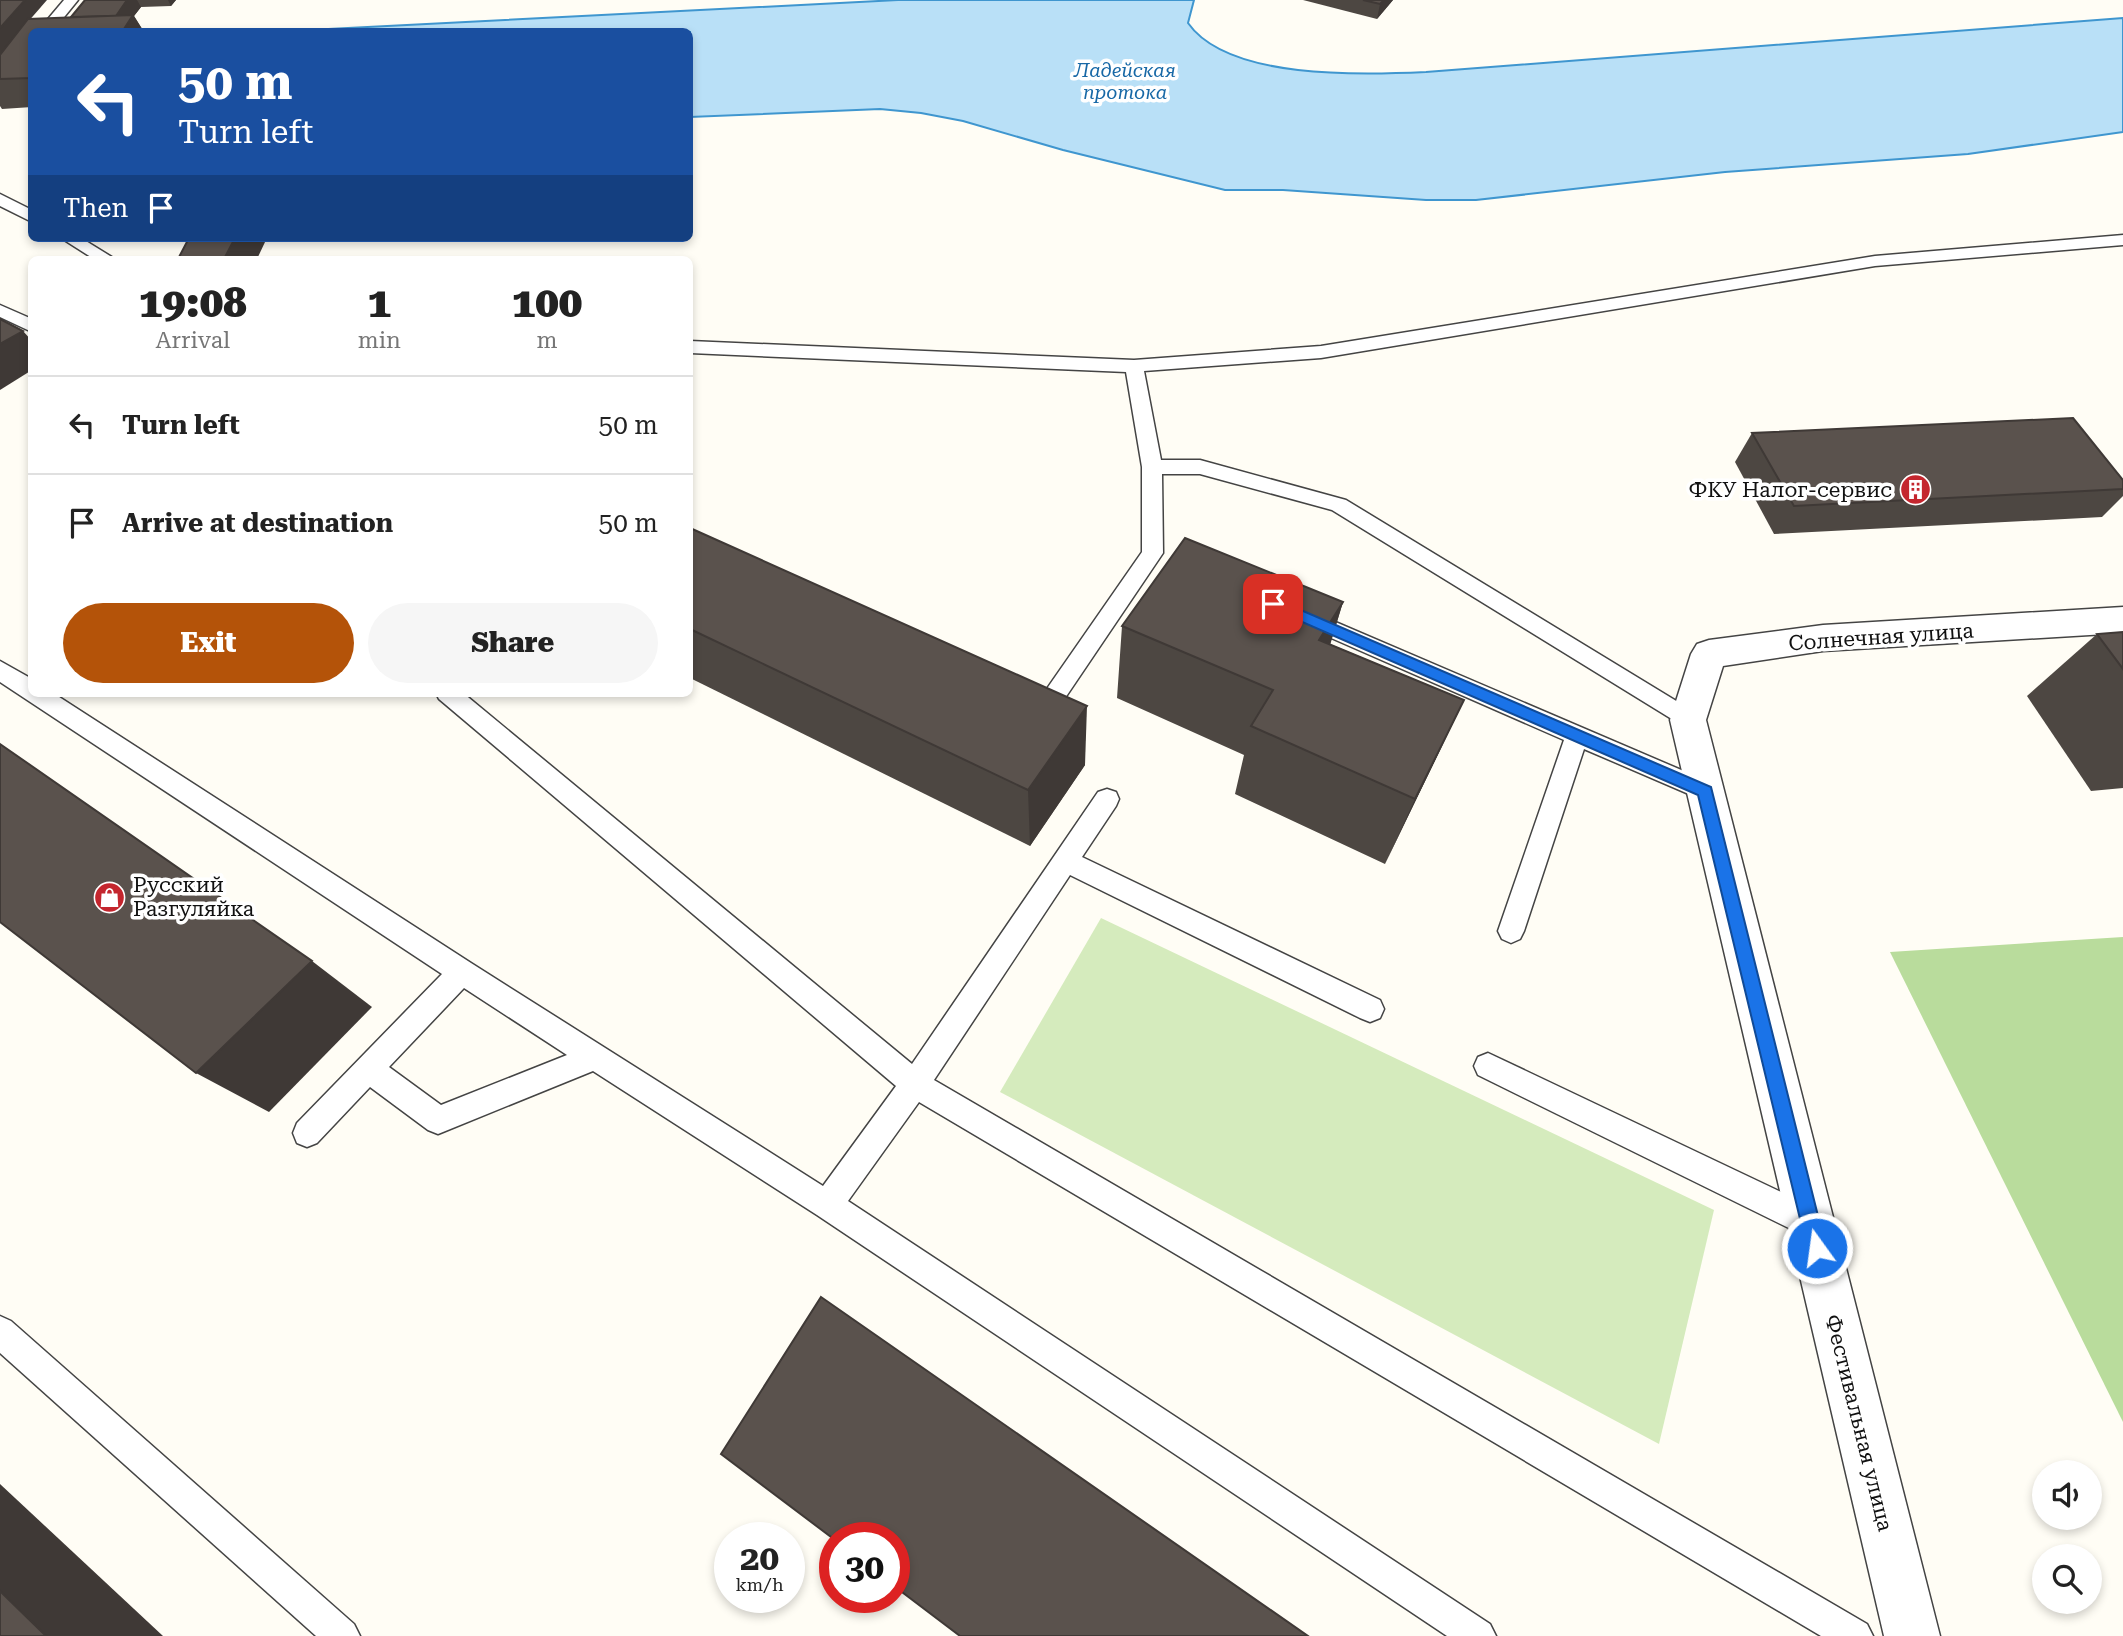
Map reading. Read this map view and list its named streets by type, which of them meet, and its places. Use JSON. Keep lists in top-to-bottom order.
{
  "streets": {
    "street": ["Солнечная улица", "Фестивальная улица"]
  },
  "crossings": [
    ["Солнечная улица", "Фестивальная улица"]
  ],
  "water": ["Ладейская протока"],
  "places": {
    "building": ["ФКУ Налог-сервис"],
    "shop": ["Русский Разгуляйка"]
  },
  "page": {
    "turn": ["50 m", "Turn left"],
    "then": "Then",
    "eta": [
      "19:08",
      "Arrival",
      "1",
      "min",
      "100",
      "m"
    ],
    "list": [
      {
        "name": "Turn left",
        "value": "50 m"
      },
      {
        "name": "Arrive at destination",
        "value": "50 m"
      }
    ],
    "buttons": ["Exit", "Share"],
    "speed": "20 km/h",
    "limit": "30"
  }
}
